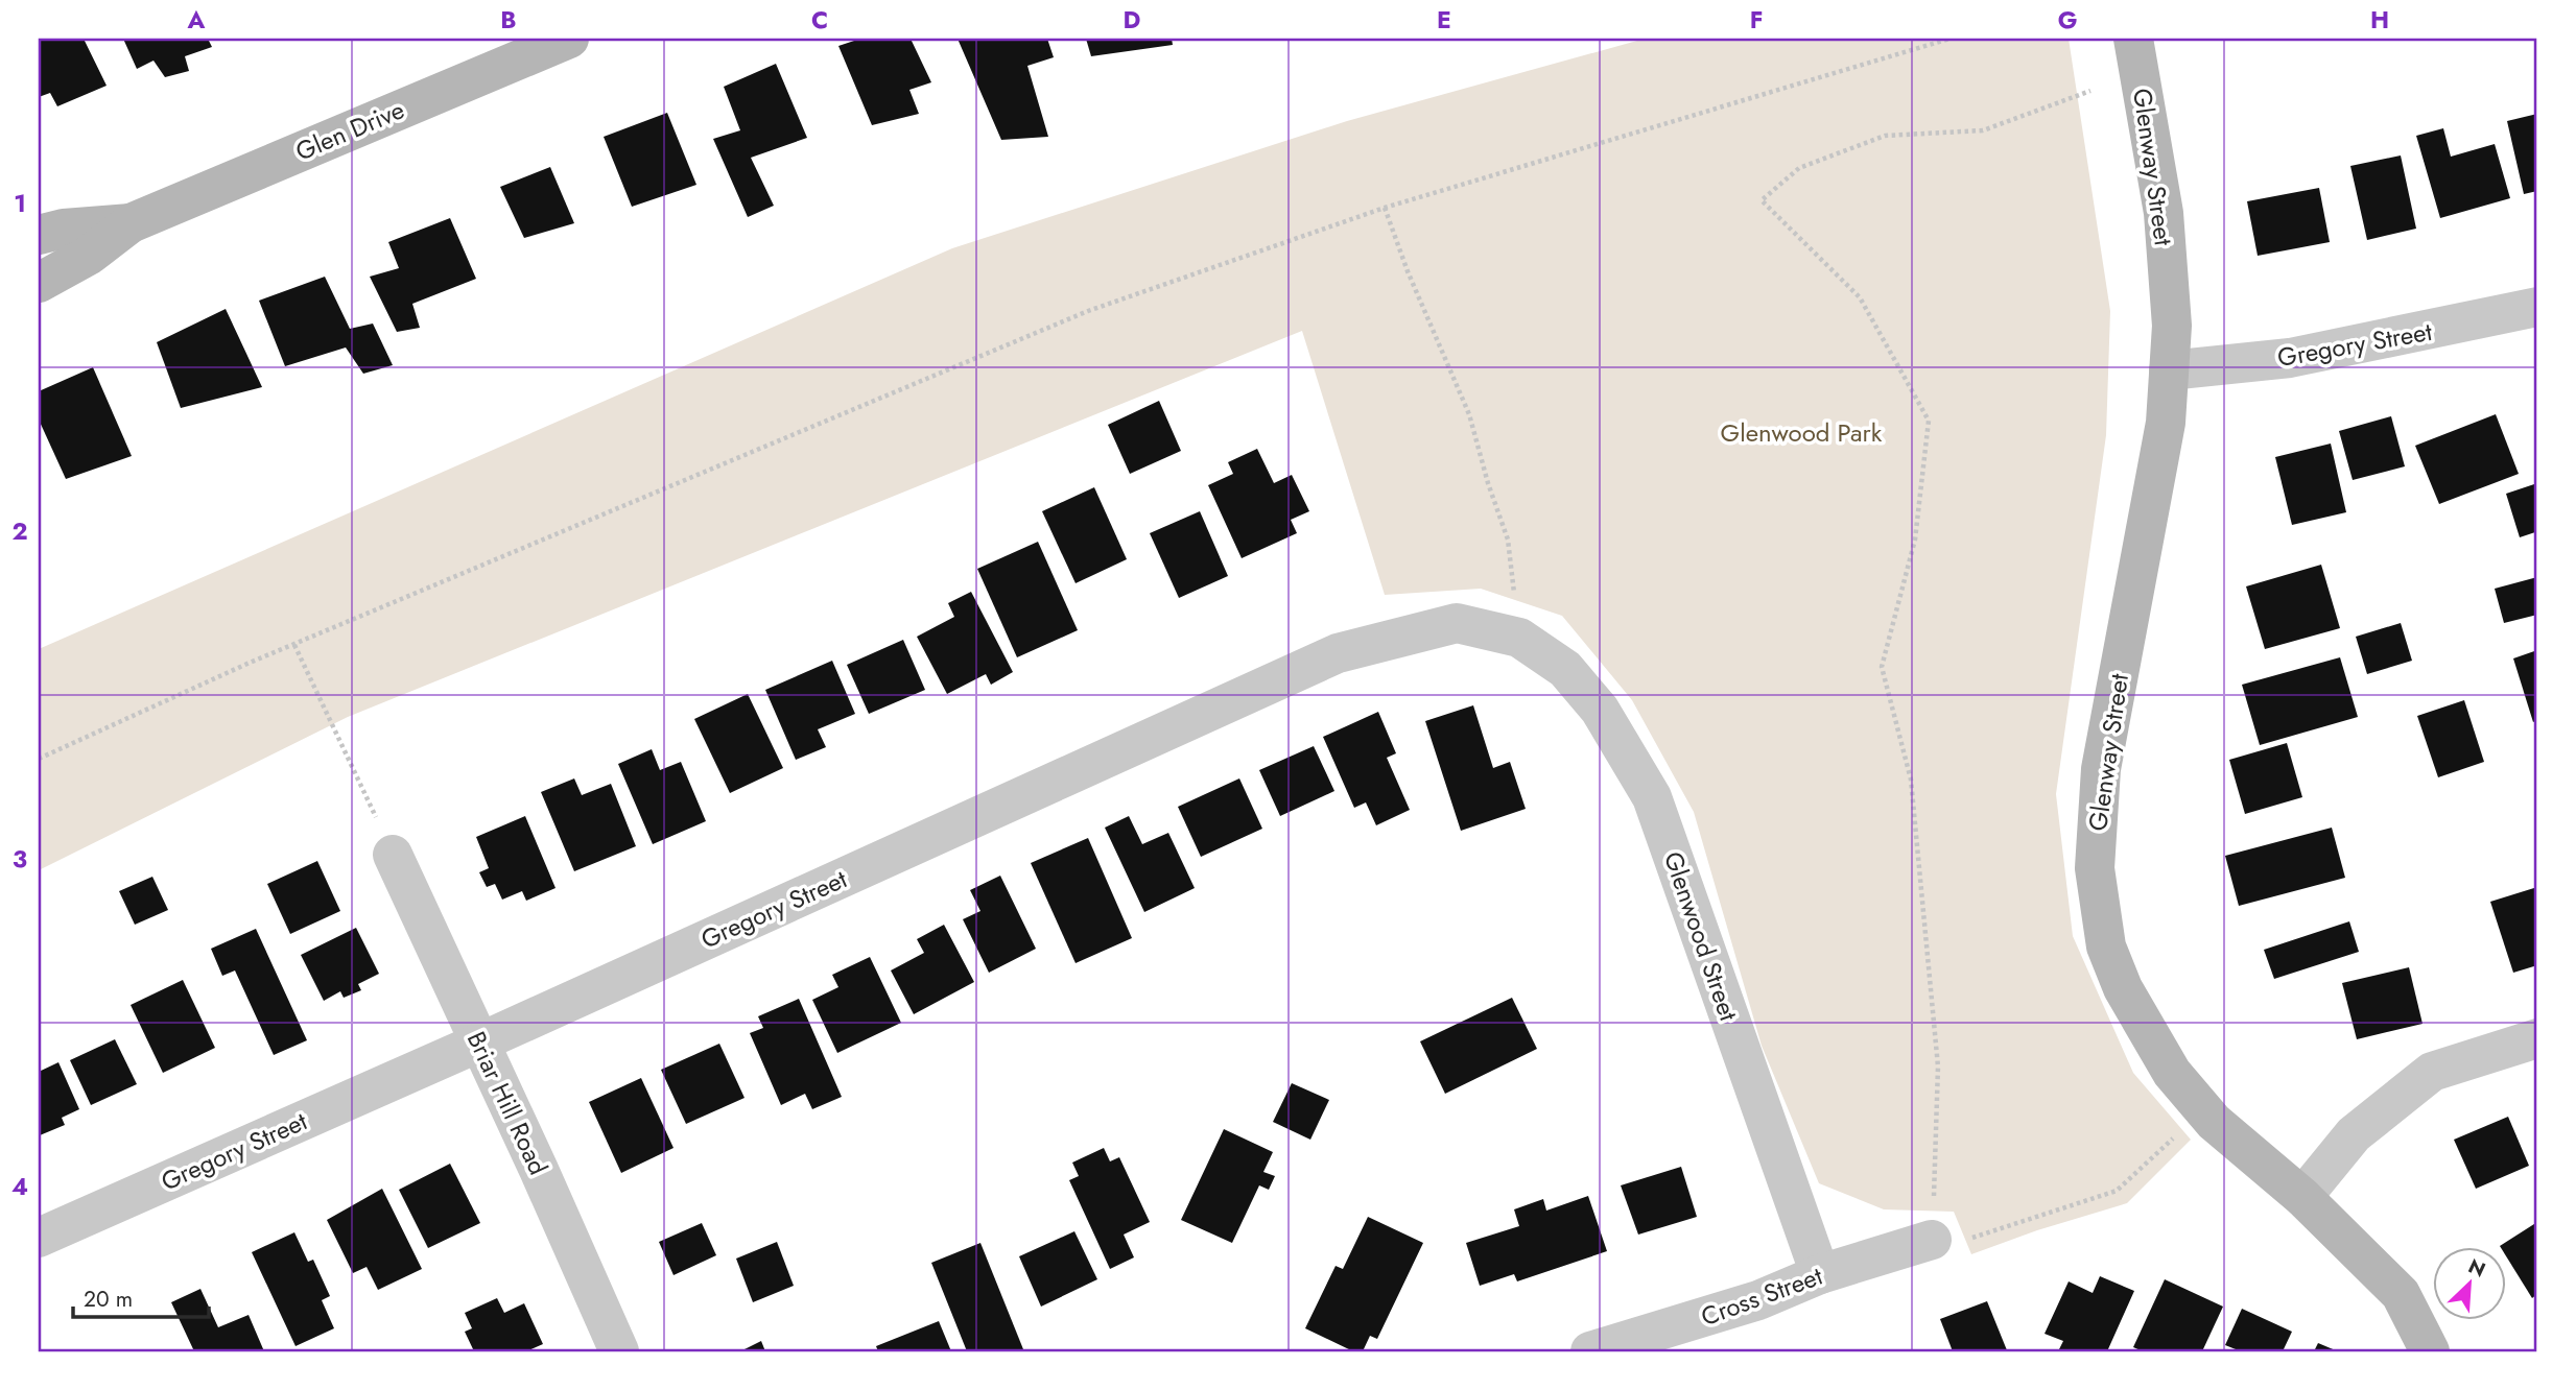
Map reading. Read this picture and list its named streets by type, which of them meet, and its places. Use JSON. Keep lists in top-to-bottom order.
{
  "streets": {
    "street": [
      "Glen Drive",
      "Glenway Street",
      "Gregory Street",
      "Glenwood Street",
      "Briar Hill Road",
      "Cross Street"
    ]
  },
  "crossings": [
    ["Glenway Street", "Gregory Street"],
    ["Gregory Street", "Glenwood Street"],
    ["Gregory Street", "Briar Hill Road"],
    ["Glenwood Street", "Cross Street"]
  ],
  "parks": ["Glenwood Park"],
  "scale_bar": "20 m",
  "north": "top right",
  "grid": {
    "columns": [
      "A",
      "B",
      "C",
      "D",
      "E",
      "F",
      "G",
      "H"
    ],
    "rows": [
      "1",
      "2",
      "3",
      "4"
    ]
  }
}
